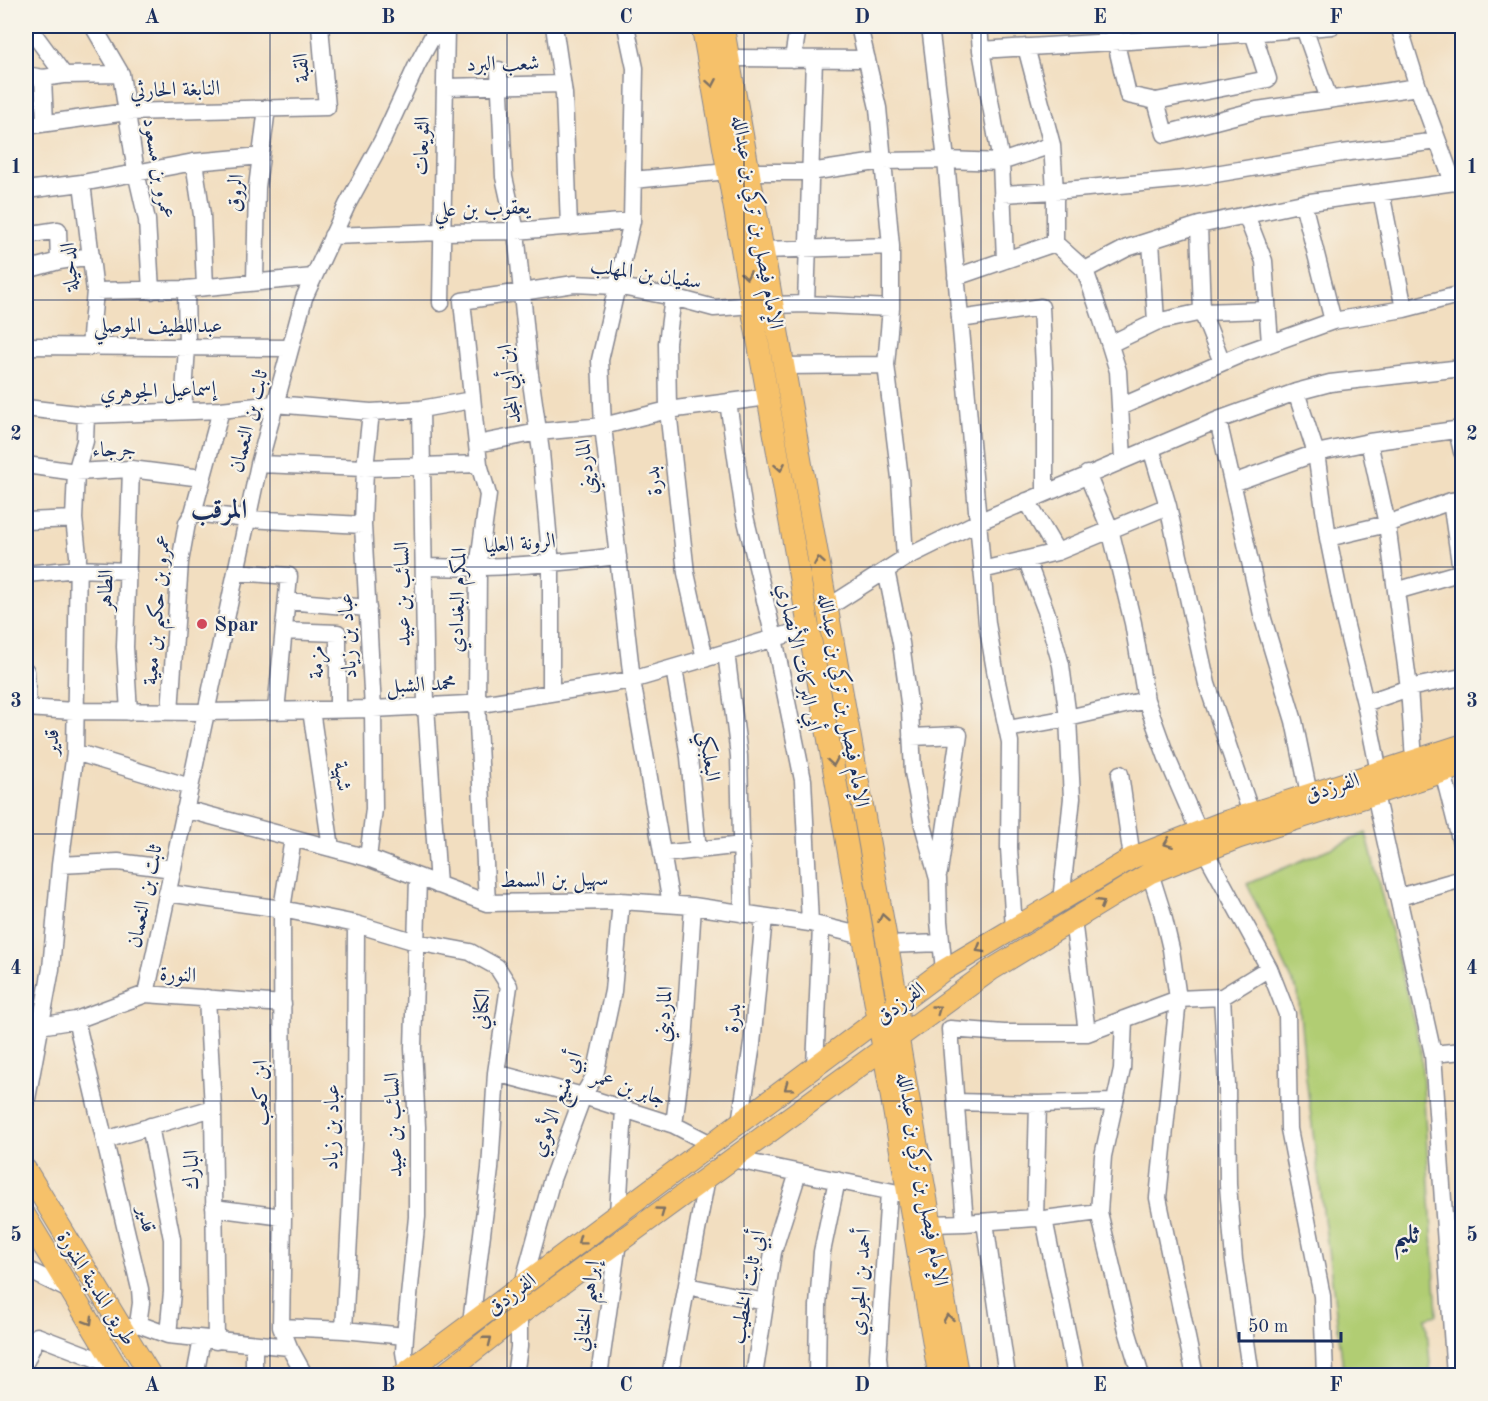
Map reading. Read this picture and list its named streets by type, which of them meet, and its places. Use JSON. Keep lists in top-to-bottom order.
{
  "streets": {
    "main road": ["الإمام فيصل بن تركي بن عبدالله", "الفرزدق", "طريق المدينة المنورة"],
    "street": [
      "شعب البرد",
      "القبة",
      "النابغة الحارثي",
      "الثويعات",
      "عمرو بن مسعود",
      "الروق",
      "يعقوب بن علي",
      "الدحيلة",
      "سفيان بن المهلب",
      "عبداللطيف الموصلي",
      "ابن أبي المجد",
      "إسماعيل الجوهري",
      "ثابت بن النعمان",
      "جرجاء",
      "المارديني",
      "بدرة",
      "الرونة العليا",
      "الطاهر",
      "السائب بن عبيد",
      "المكرم البغدادي",
      "عمرو بن حكيم بن معية",
      "عباد بن زياد",
      "أبي البركات الأنصاري",
      "مزمة",
      "محمد الشبل",
      "قدير",
      "البعلبكي",
      "شهية",
      "سهيل بن السمط",
      "النورة",
      "الكناني",
      "جابر بن عمر",
      "ابن كعب",
      "أبي منيع الأموي",
      "البارك",
      "أحمد بن الجوري",
      "أبي ثابت الخطيب",
      "إبراهيم الختاني"
    ]
  },
  "crossings": [
    ["شعب البرد", "الثويعات"],
    ["شعب البرد", "ابن أبي المجد"],
    ["القبة", "النابغة الحارثي"],
    ["النابغة الحارثي", "عمرو بن مسعود"],
    ["النابغة الحارثي", "الروق"],
    ["الثويعات", "يعقوب بن علي"],
    ["يعقوب بن علي", "ابن أبي المجد"],
    ["يعقوب بن علي", "ثابت بن النعمان"],
    ["يعقوب بن علي", "المارديني"],
    ["الإمام فيصل بن تركي بن عبدالله", "سفيان بن المهلب"],
    ["الإمام فيصل بن تركي بن عبدالله", "محمد الشبل"],
    ["الإمام فيصل بن تركي بن عبدالله", "الفرزدق"],
    ["الإمام فيصل بن تركي بن عبدالله", "سهيل بن السمط"],
    ["الإمام فيصل بن تركي بن عبدالله", "أحمد بن الجوري"],
    ["الدحيلة", "عبداللطيف الموصلي"],
    ["سفيان بن المهلب", "ابن أبي المجد"],
    ["سفيان بن المهلب", "المارديني"],
    ["سفيان بن المهلب", "بدرة"],
    ["سفيان بن المهلب", "المكرم البغدادي"],
    ["عبداللطيف الموصلي", "ثابت بن النعمان"],
    ["ابن أبي المجد", "الرونة العليا"],
    ["ابن أبي المجد", "محمد الشبل"],
    ["إسماعيل الجوهري", "ثابت بن النعمان"],
    ["إسماعيل الجوهري", "السائب بن عبيد"],
    ["إسماعيل الجوهري", "المكرم البغدادي"],
    ["إسماعيل الجوهري", "عمرو بن حكيم بن معية"],
    ["إسماعيل الجوهري", "عباد بن زياد"],
    ["إسماعيل الجوهري", "قدير"],
    ["ثابت بن النعمان", "محمد الشبل"],
    ["ثابت بن النعمان", "سهيل بن السمط"],
    ["ثابت بن النعمان", "النورة"],
    ["ثابت بن النعمان", "الكناني"],
    ["جرجاء", "الطاهر"],
    ["جرجاء", "عمرو بن حكيم بن معية"],
    ["جرجاء", "قدير"],
    ["المارديني", "الرونة العليا"],
    ["المارديني", "محمد الشبل"],
    ["المارديني", "سهيل بن السمط"],
    ["المارديني", "جابر بن عمر"],
    ["بدرة", "محمد الشبل"],
    ["بدرة", "الفرزدق"],
    ["بدرة", "سهيل بن السمط"],
    ["الرونة العليا", "السائب بن عبيد"],
    ["الرونة العليا", "المكرم البغدادي"],
    ["الطاهر", "محمد الشبل"],
    ["السائب بن عبيد", "محمد الشبل"],
    ["السائب بن عبيد", "الفرزدق"],
    ["السائب بن عبيد", "سهيل بن السمط"],
    ["السائب بن عبيد", "الكناني"],
    ["المكرم البغدادي", "محمد الشبل"],
    ["المكرم البغدادي", "سهيل بن السمط"],
    ["عمرو بن حكيم بن معية", "محمد الشبل"],
    ["عباد بن زياد", "محمد الشبل"],
    ["عباد بن زياد", "سهيل بن السمط"],
    ["عباد بن زياد", "الكناني"],
    ["أبي البركات الأنصاري", "محمد الشبل"],
    ["أبي البركات الأنصاري", "الفرزدق"],
    ["أبي البركات الأنصاري", "سهيل بن السمط"],
    ["مزمة", "محمد الشبل"],
    ["محمد الشبل", "قدير"],
    ["محمد الشبل", "البعلبكي"],
    ["محمد الشبل", "شهية"],
    ["قدير", "النورة"],
    ["قدير", "طريق المدينة المنورة"],
    ["شهية", "سهيل بن السمط"],
    ["الفرزدق", "الكناني"],
    ["الفرزدق", "جابر بن عمر"],
    ["الفرزدق", "أبي منيع الأموي"],
    ["الفرزدق", "إبراهيم الختاني"],
    ["سهيل بن السمط", "ابن كعب"],
    ["سهيل بن السمط", "أبي منيع الأموي"],
    ["النورة", "ابن كعب"],
    ["النورة", "البارك"],
    ["الكناني", "جابر بن عمر"],
    ["الكناني", "ابن كعب"],
    ["جابر بن عمر", "أبي منيع الأموي"]
  ],
  "districts": ["المرقب", "ثليم"],
  "places": ["Spar"],
  "scale_bar": "50 m",
  "grid": {
    "columns": [
      "A",
      "B",
      "C",
      "D",
      "E",
      "F"
    ],
    "rows": [
      "1",
      "2",
      "3",
      "4",
      "5"
    ]
  }
}
